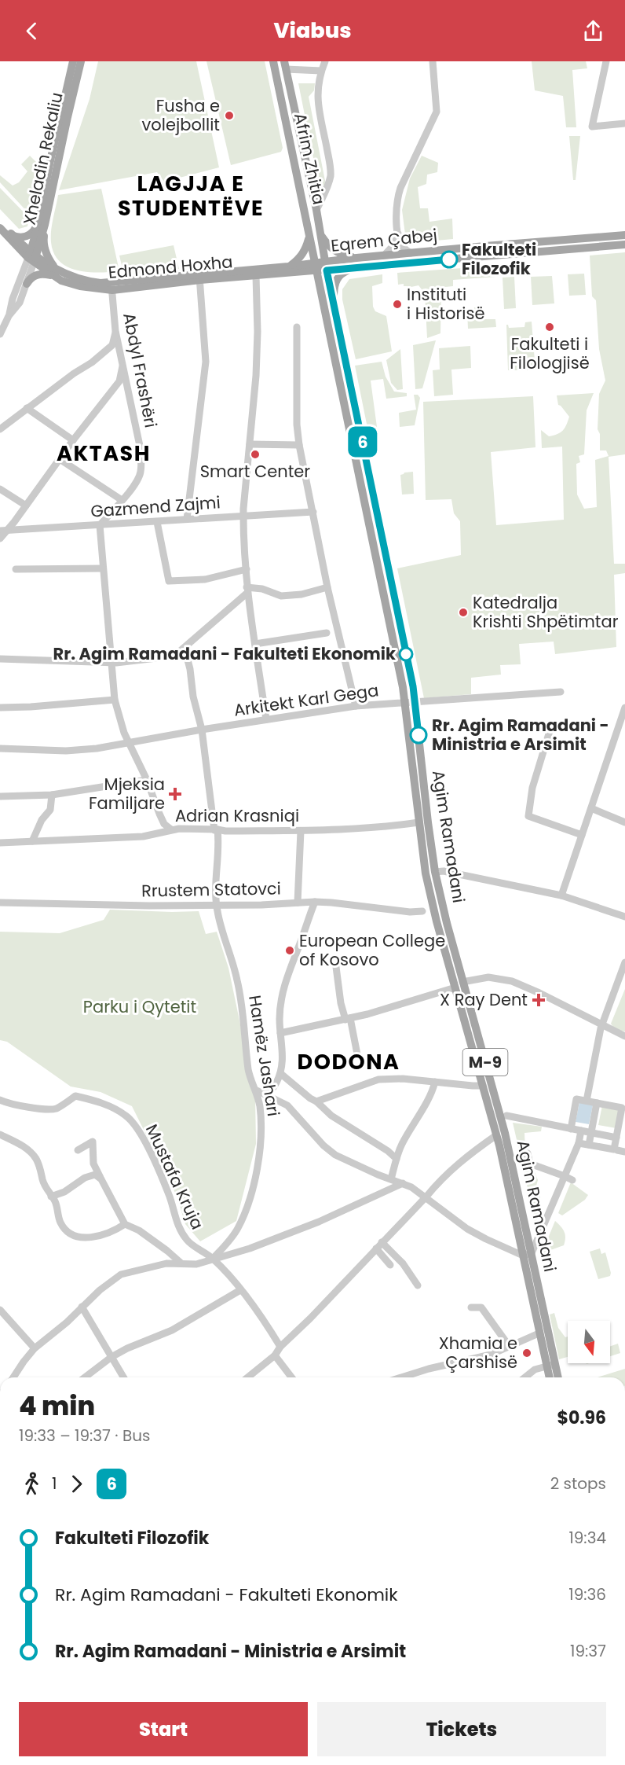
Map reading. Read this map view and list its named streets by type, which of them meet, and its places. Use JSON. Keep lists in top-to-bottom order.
{
  "streets": {
    "main road": [
      "Xheladin Rekaliu",
      "Afrim Zhitia",
      "Eqrem Çabej",
      "Edmond Hoxha",
      "Agim Ramadani",
      "M-9"
    ],
    "street": [
      "Abdyl Frashëri",
      "Gazmend Zajmi",
      "Arkitekt Karl Gega",
      "Adrian Krasniqi",
      "Rrustem Statovci",
      "Hamëz Jashari",
      "Mustafa Kruja"
    ]
  },
  "crossings": [
    ["Xheladin Rekaliu", "Edmond Hoxha"],
    ["Afrim Zhitia", "Eqrem Çabej"],
    ["Afrim Zhitia", "Edmond Hoxha"],
    ["Afrim Zhitia", "Agim Ramadani"],
    ["Eqrem Çabej", "Edmond Hoxha"],
    ["Eqrem Çabej", "Agim Ramadani"],
    ["Edmond Hoxha", "Abdyl Frashëri"],
    ["Edmond Hoxha", "Agim Ramadani"],
    ["Abdyl Frashëri", "Gazmend Zajmi"],
    ["Arkitekt Karl Gega", "Agim Ramadani"],
    ["Arkitekt Karl Gega", "Hamëz Jashari"],
    ["Adrian Krasniqi", "Agim Ramadani"],
    ["Adrian Krasniqi", "Hamëz Jashari"],
    ["Rrustem Statovci", "Hamëz Jashari"],
    ["Hamëz Jashari", "Mustafa Kruja"]
  ],
  "districts": ["LAGJJA E STUDENTËVE", "AKTASH", "DODONA"],
  "parks": ["Parku i Qytetit"],
  "places": {
    "other": [
      "Fusha e volejbollit",
      "Fakulteti Filozofik",
      "Instituti i Historisë",
      "Fakulteti i Filologjisë",
      "Smart Center",
      "Katedralja Krishti Shpëtimtar",
      "Rr. Agim Ramadani - Fakulteti Ekonomik",
      "Rr. Agim Ramadani - Ministria e Arsimit",
      "European College of Kosovo",
      "Xhamia e Çarshisë"
    ],
    "health": ["Mjeksia Familjare", "X Ray Dent"]
  },
  "lines": ["bus line 6"],
  "north": "bottom",
  "page": {
    "header": "Viabus",
    "on_map": "6",
    "heading": ["4 min", "19:33 – 19:37 · Bus", "$0.96"],
    "legs": ["1", "6", "2 stops"],
    "list": [
      {
        "name": "Fakulteti Filozofik",
        "value": "19:34"
      },
      {
        "name": "Rr. Agim Ramadani - Fakulteti Ekonomik",
        "value": "19:36"
      },
      {
        "name": "Rr. Agim Ramadani - Ministria e Arsimit",
        "value": "19:37"
      }
    ],
    "buttons": ["Start", "Tickets"]
  }
}
